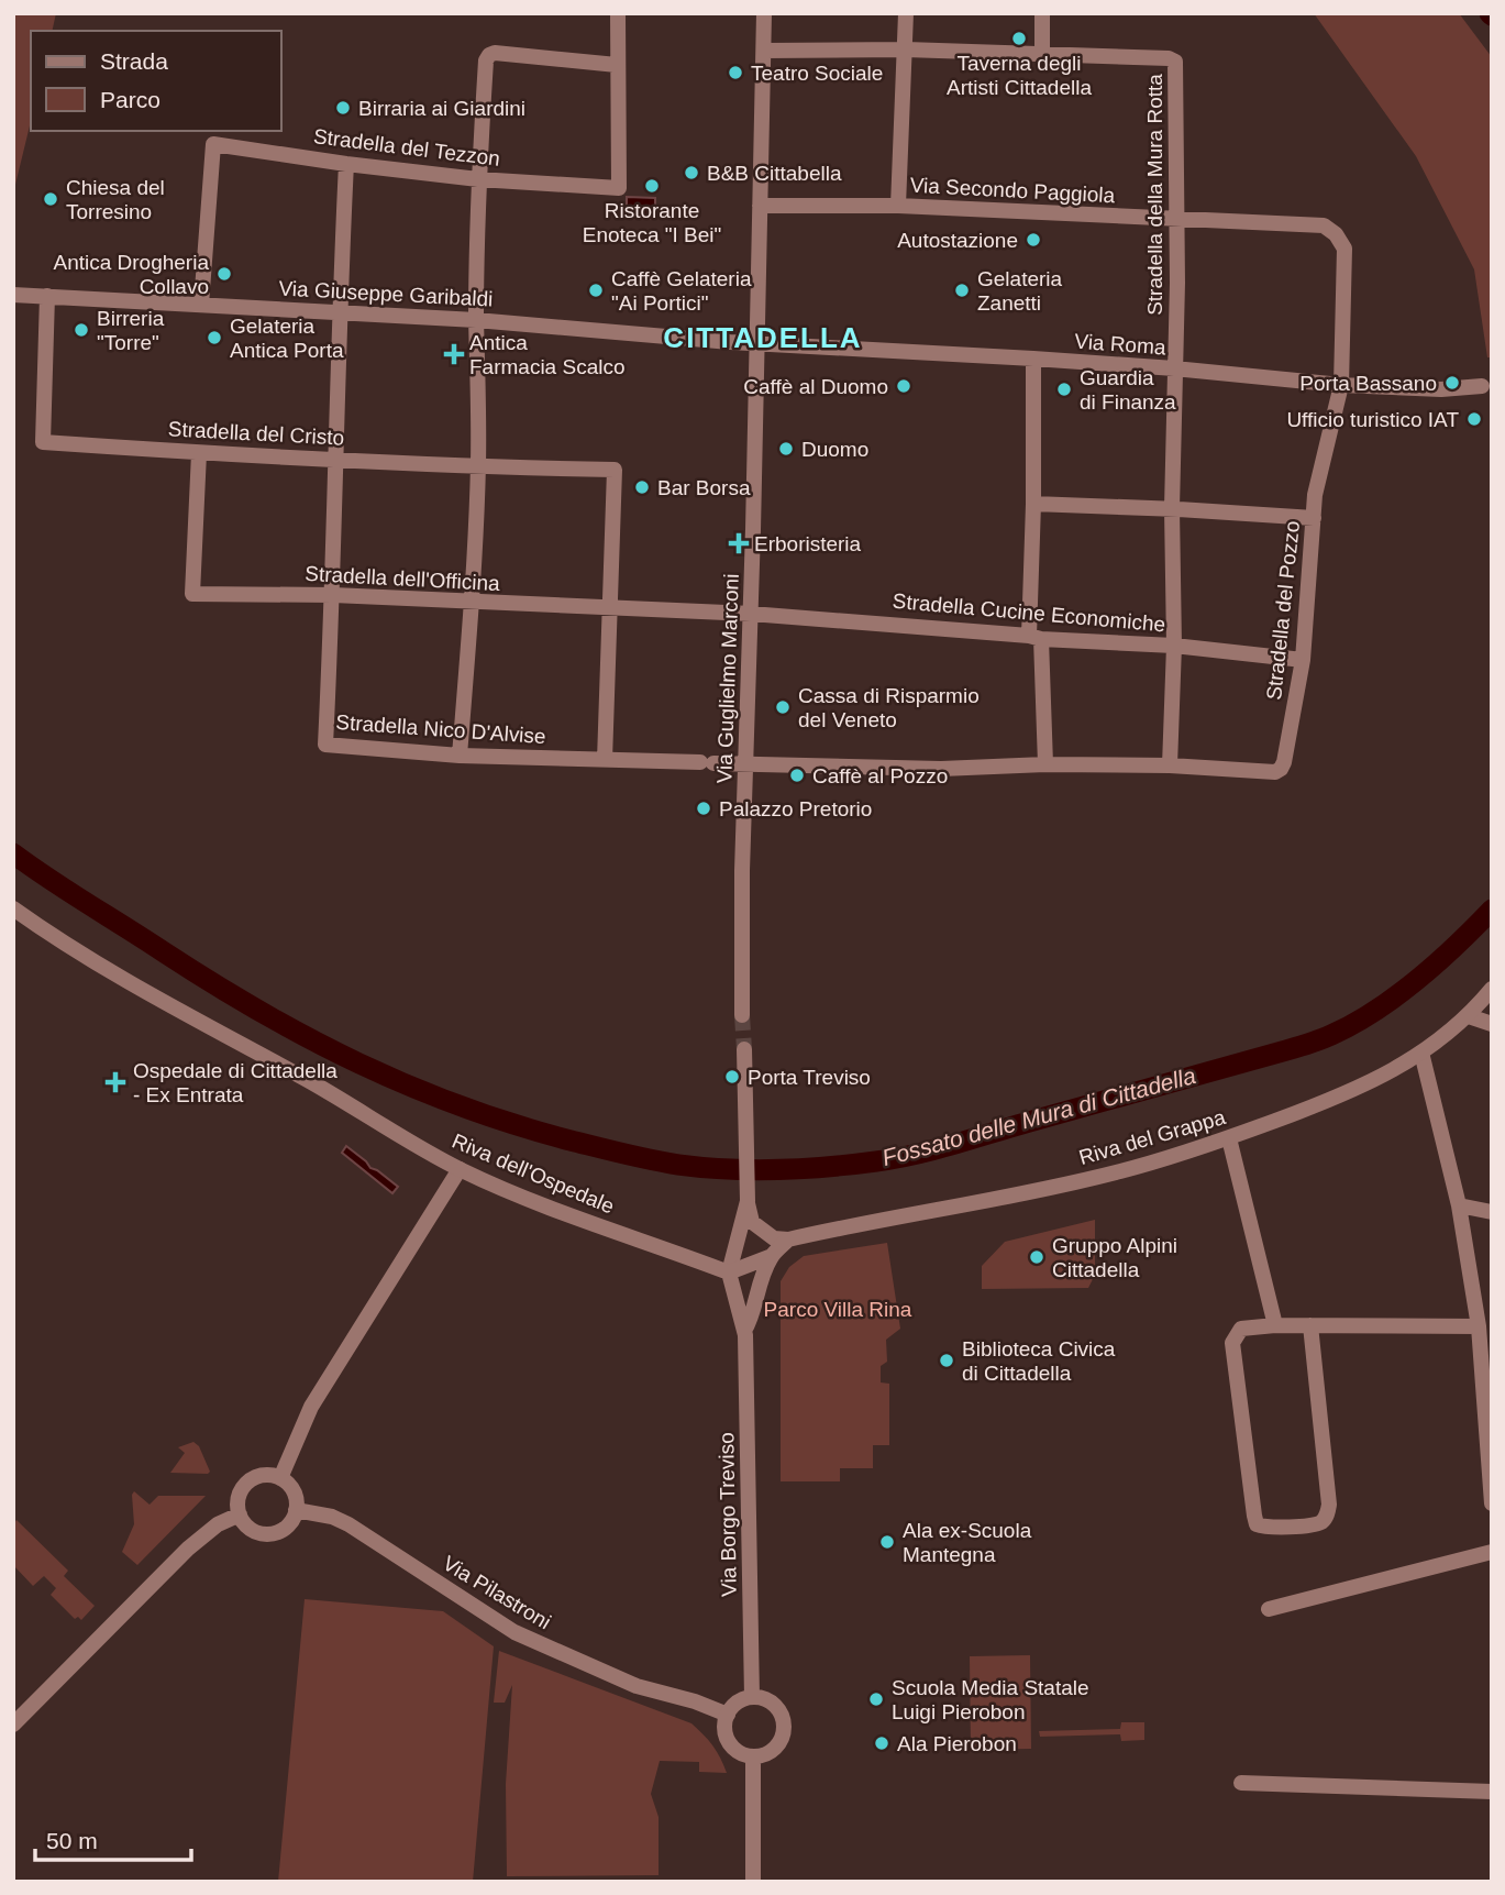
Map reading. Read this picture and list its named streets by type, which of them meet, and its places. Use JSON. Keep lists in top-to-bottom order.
{
  "streets": {
    "street": [
      "Stradella del Tezzon",
      "Via Secondo Paggiola",
      "Stradella della Mura Rotta",
      "Via Giuseppe Garibaldi",
      "Via Roma",
      "Stradella del Cristo",
      "Stradella dell'Officina",
      "Stradella del Pozzo",
      "Stradella Cucine Economiche",
      "Via Guglielmo Marconi",
      "Stradella Nico D'Alvise",
      "Riva del Grappa",
      "Riva dell'Ospedale",
      "Via Borgo Treviso",
      "Via Pilastroni"
    ]
  },
  "crossings": [
    ["Stradella del Tezzon", "Via Giuseppe Garibaldi"],
    ["Stradella del Tezzon", "Stradella Nico D'Alvise"],
    ["Via Secondo Paggiola", "Stradella della Mura Rotta"],
    ["Via Secondo Paggiola", "Stradella del Pozzo"],
    ["Via Secondo Paggiola", "Via Guglielmo Marconi"],
    ["Stradella della Mura Rotta", "Via Roma"],
    ["Stradella della Mura Rotta", "Stradella del Pozzo"],
    ["Stradella della Mura Rotta", "Stradella Cucine Economiche"],
    ["Stradella della Mura Rotta", "Via Guglielmo Marconi"],
    ["Via Giuseppe Garibaldi", "Via Roma"],
    ["Via Giuseppe Garibaldi", "Stradella del Cristo"],
    ["Via Giuseppe Garibaldi", "Via Guglielmo Marconi"],
    ["Via Giuseppe Garibaldi", "Stradella Nico D'Alvise"],
    ["Via Roma", "Stradella del Pozzo"],
    ["Via Roma", "Via Guglielmo Marconi"],
    ["Stradella del Cristo", "Stradella dell'Officina"],
    ["Stradella del Cristo", "Stradella Nico D'Alvise"],
    ["Stradella dell'Officina", "Stradella Cucine Economiche"],
    ["Stradella dell'Officina", "Via Guglielmo Marconi"],
    ["Stradella dell'Officina", "Stradella Nico D'Alvise"],
    ["Stradella del Pozzo", "Stradella Cucine Economiche"],
    ["Stradella del Pozzo", "Stradella Nico D'Alvise"],
    ["Stradella Cucine Economiche", "Via Guglielmo Marconi"],
    ["Via Guglielmo Marconi", "Stradella Nico D'Alvise"],
    ["Riva dell'Ospedale", "Via Borgo Treviso"],
    ["Via Borgo Treviso", "Via Pilastroni"]
  ],
  "districts": ["CITTADELLA"],
  "water": ["Fossato delle Mura di Cittadella"],
  "parks": ["Parco Villa Rina"],
  "places": {
    "other": [
      "Taverna degli Artisti Cittadella",
      "Teatro Sociale",
      "Birraria ai Giardini",
      "B&B Cittabella",
      "Ristorante Enoteca \"I Bei\"",
      "Chiesa del Torresino",
      "Autostazione",
      "Antica Drogheria Collavo",
      "Caffè Gelateria \"Ai Portici\"",
      "Gelateria Zanetti",
      "Birreria \"Torre\"",
      "Gelateria Antica Porta",
      "Porta Bassano",
      "Caffè al Duomo",
      "Guardia di Finanza",
      "Ufficio turistico IAT",
      "Duomo",
      "Bar Borsa",
      "Cassa di Risparmio del Veneto",
      "Caffè al Pozzo",
      "Palazzo Pretorio",
      "Porta Treviso",
      "Gruppo Alpini Cittadella",
      "Biblioteca Civica di Cittadella",
      "Ala ex-Scuola Mantegna",
      "Scuola Media Statale Luigi Pierobon",
      "Ala Pierobon"
    ],
    "health": ["Antica Farmacia Scalco", "Erboristeria", "Ospedale di Cittadella - Ex Entrata"]
  },
  "legend": ["Strada", "Parco"],
  "scale_bar": "50 m"
}
